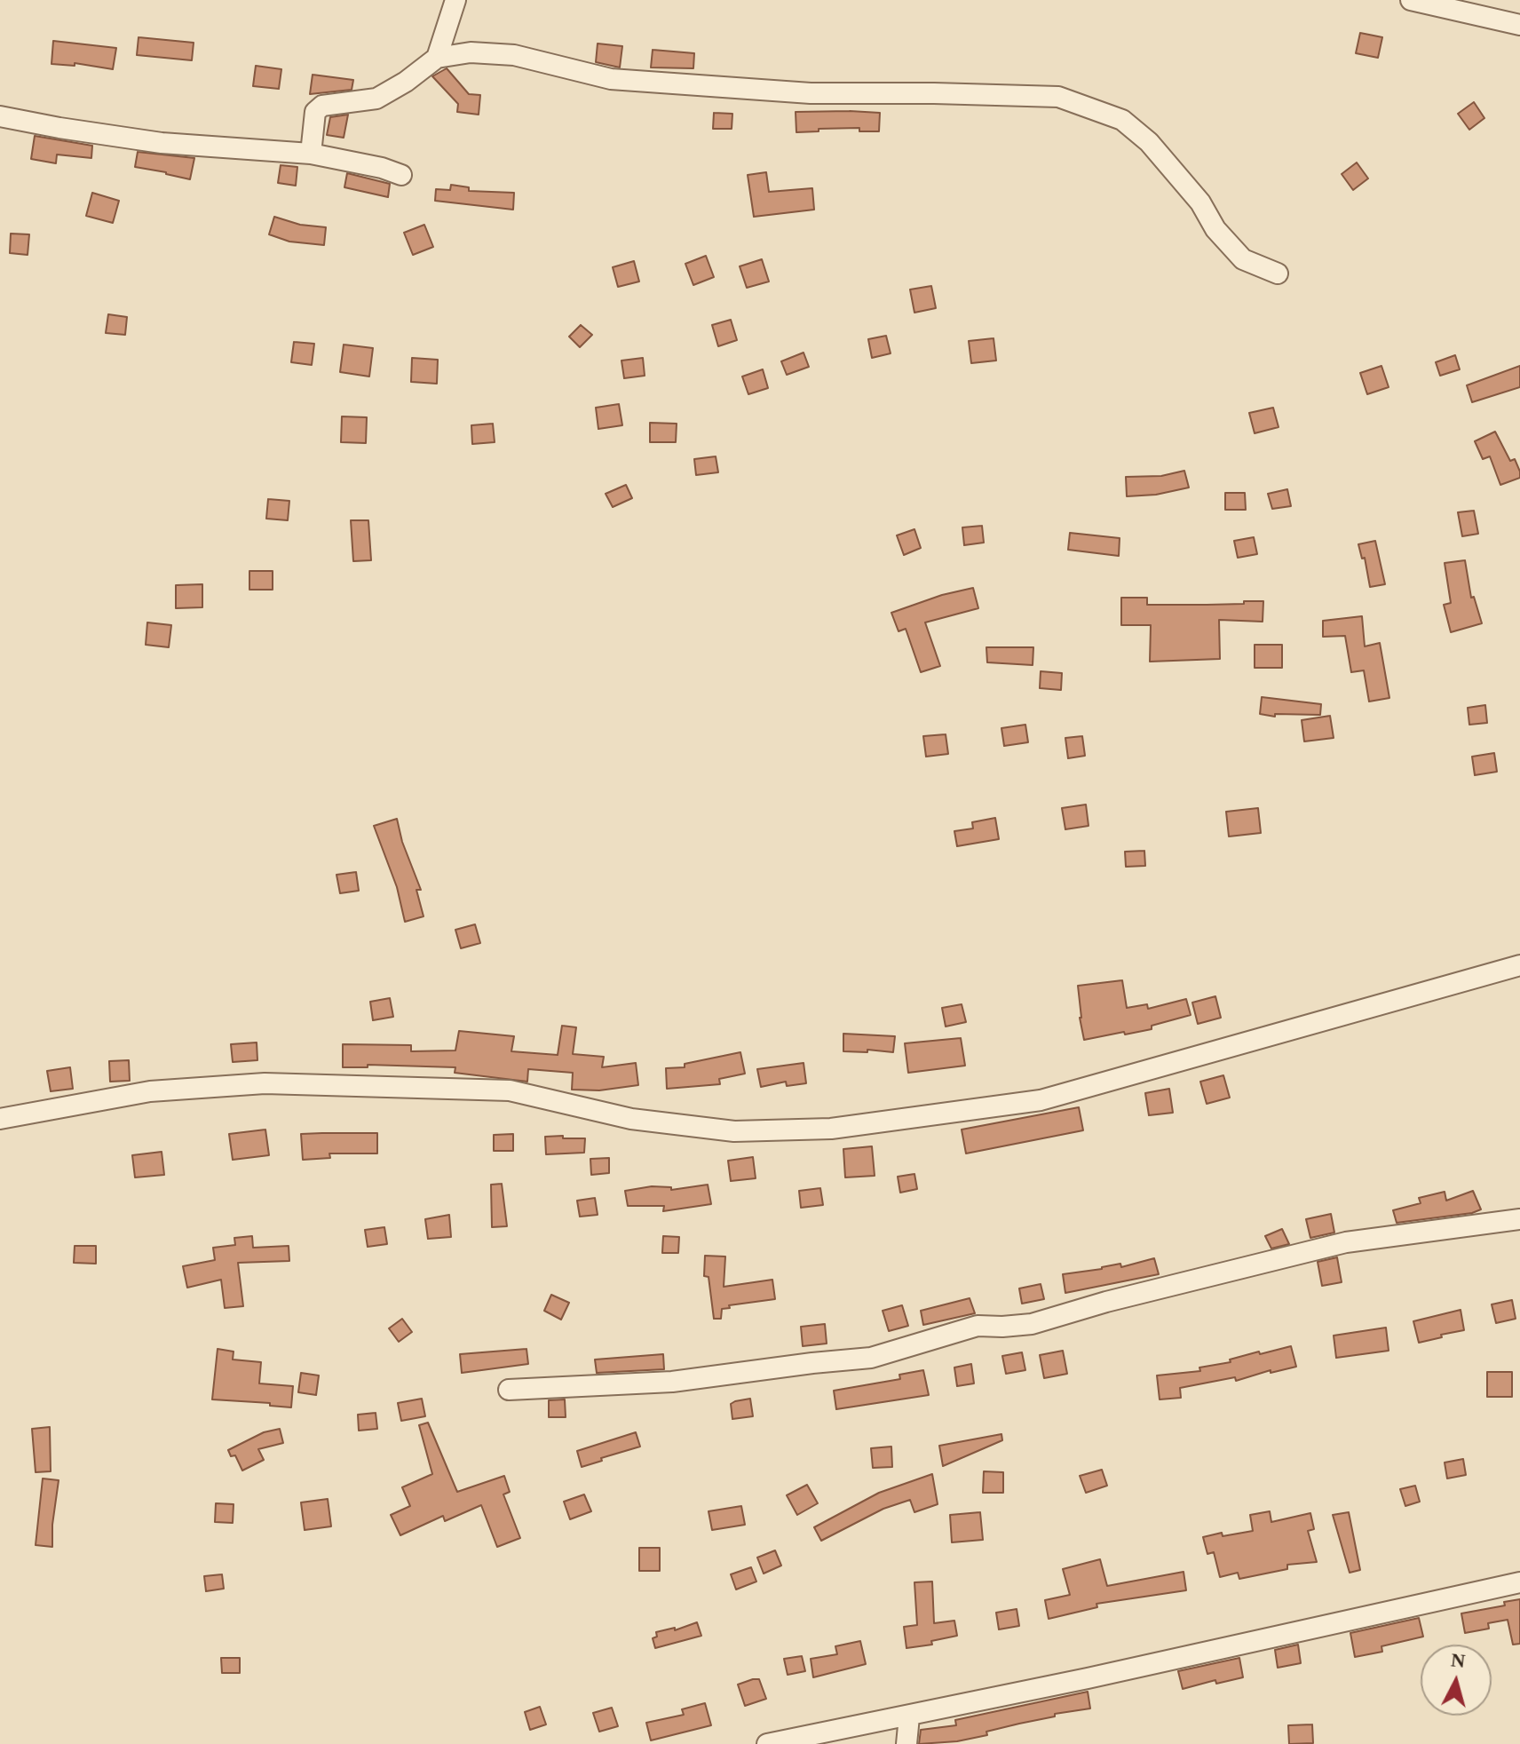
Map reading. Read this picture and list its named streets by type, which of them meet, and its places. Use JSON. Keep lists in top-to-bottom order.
{
  "north": "top"
}
